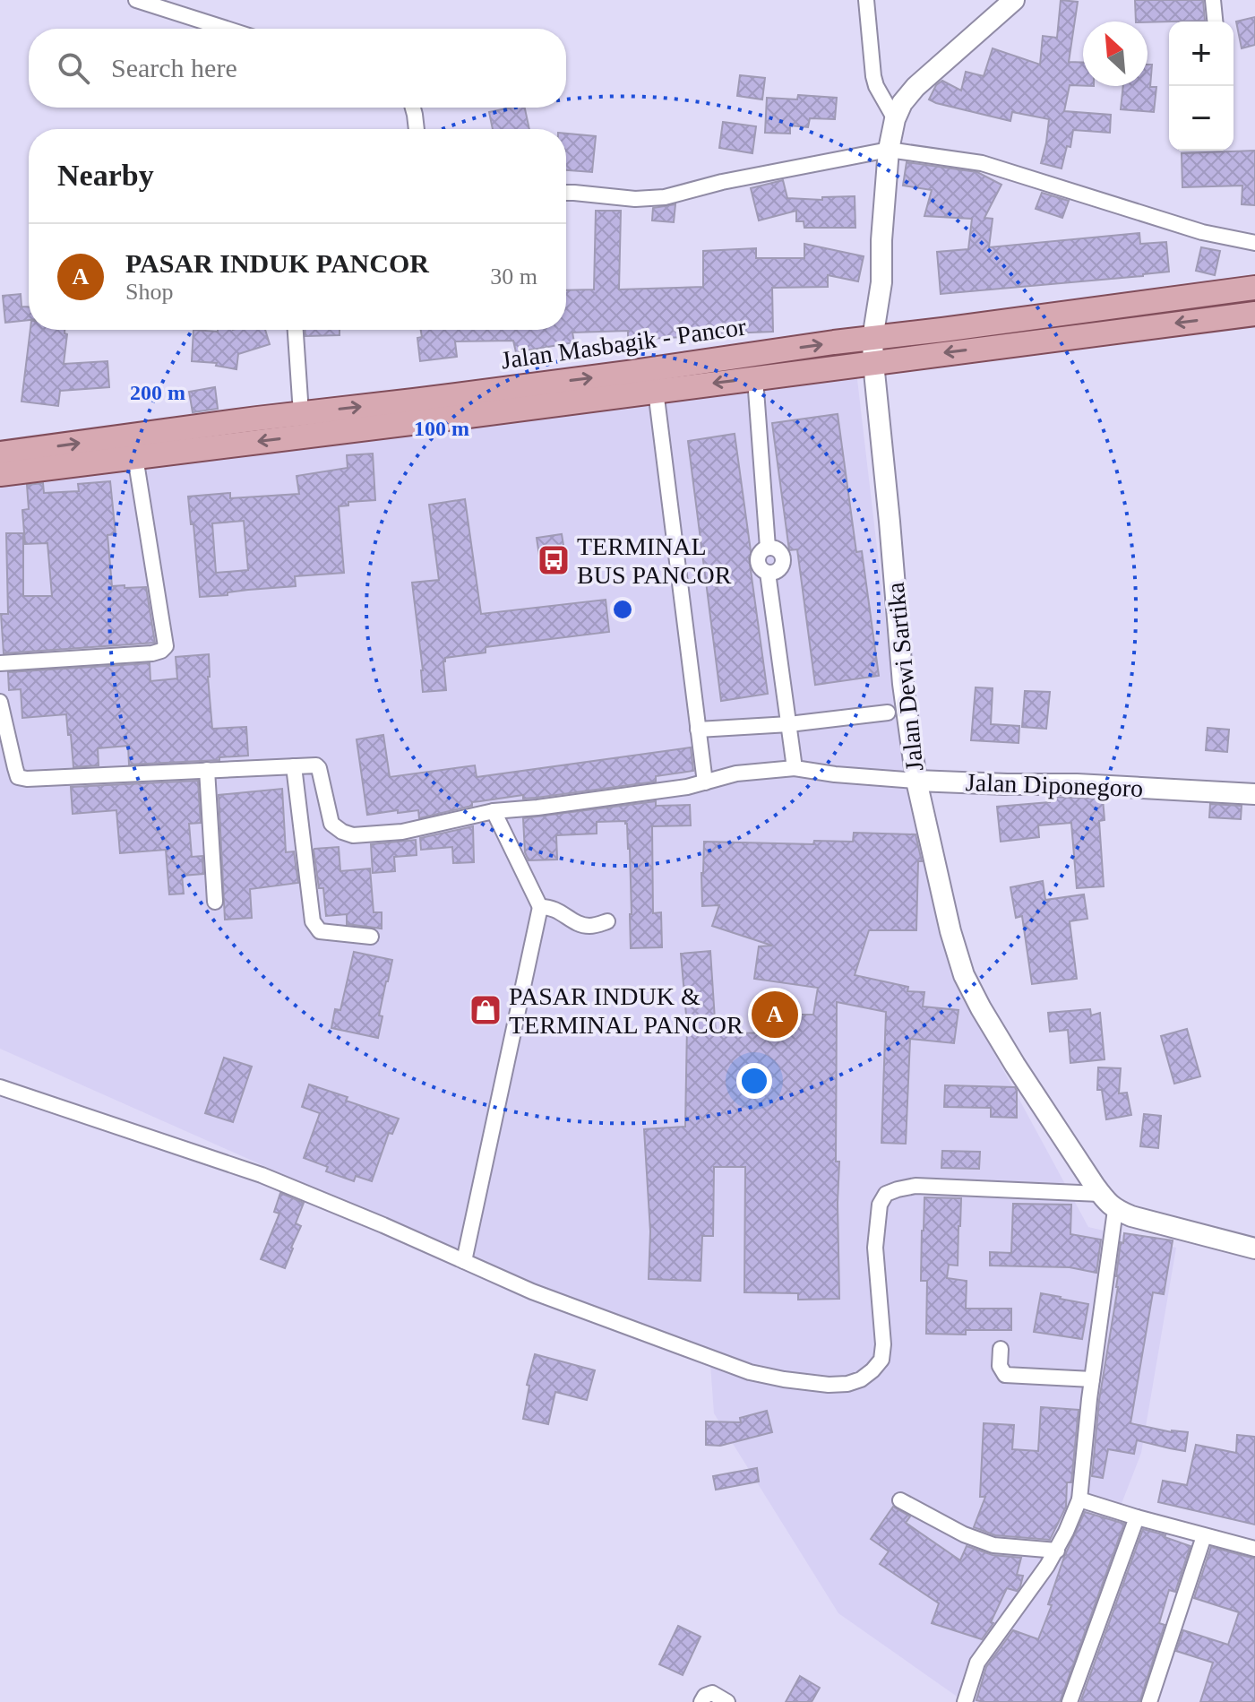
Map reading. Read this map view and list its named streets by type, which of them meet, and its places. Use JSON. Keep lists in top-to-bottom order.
{
  "streets": {
    "main road": ["Jalan Masbagik - Pancor"],
    "street": ["Jalan Dewi Sartika", "Jalan Diponegoro"]
  },
  "crossings": [
    ["Jalan Masbagik - Pancor", "Jalan Dewi Sartika"],
    ["Jalan Dewi Sartika", "Jalan Diponegoro"]
  ],
  "places": {
    "bus stop": ["TERMINAL BUS PANCOR"],
    "shop": ["PASAR INDUK & TERMINAL PANCOR"]
  },
  "north": "top left",
  "page": {
    "map_buttons": ["+", "−"],
    "search": "Search here",
    "heading": "Nearby",
    "list": [
      {
        "mark": "A",
        "name": "PASAR INDUK PANCOR",
        "note": "Shop",
        "value": "30 m"
      }
    ],
    "pins": "A"
  },
  "rings": ["200 m", "100 m"]
}
